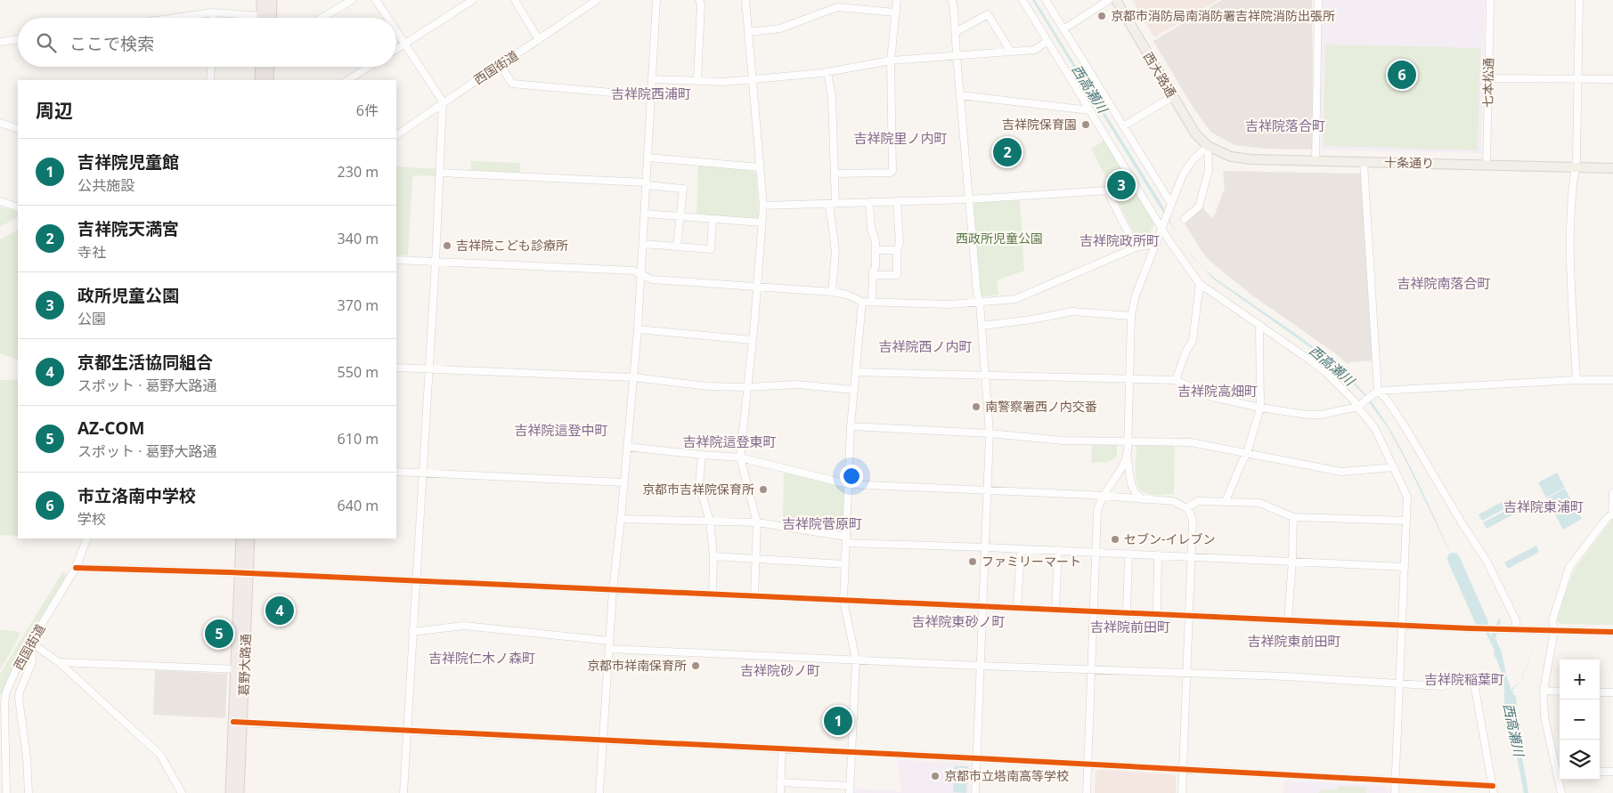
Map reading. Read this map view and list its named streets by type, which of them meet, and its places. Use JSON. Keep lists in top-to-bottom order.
{
  "streets": {
    "highway": ["葛野大路通"],
    "main road": ["西大路通", "十条通り"],
    "street": ["西国街道", "七本松通"]
  },
  "crossings": [
    ["西大路通", "十条通り"],
    ["七本松通", "十条通り"]
  ],
  "districts": [
    "吉祥院西浦町",
    "吉祥院落合町",
    "吉祥院里ノ内町",
    "吉祥院政所町",
    "吉祥院南落合町",
    "吉祥院西ノ内町",
    "吉祥院高畑町",
    "吉祥院這登中町",
    "吉祥院這登東町",
    "吉祥院東浦町",
    "吉祥院菅原町",
    "吉祥院東砂ノ町",
    "吉祥院前田町",
    "吉祥院東前田町",
    "吉祥院仁木ノ森町",
    "吉祥院砂ノ町",
    "吉祥院稲葉町"
  ],
  "water": ["西高瀬川"],
  "parks": ["西政所児童公園"],
  "places": [
    "京都市消防局南消防署吉祥院消防出張所",
    "吉祥院保育園",
    "吉祥院こども診療所",
    "南警察署西ノ内交番",
    "京都市吉祥院保育所",
    "セブン-イレブン",
    "ファミリーマート",
    "京都市祥南保育所",
    "京都市立塔南高等学校"
  ],
  "page": {
    "search": "ここで検索",
    "pins": [
      "6",
      "2",
      "3",
      "4",
      "5",
      "1"
    ],
    "heading": ["周辺", "6件"],
    "list": [
      {
        "mark": "1",
        "name": "吉祥院児童館",
        "note": "公共施設",
        "value": "230 m"
      },
      {
        "mark": "2",
        "name": "吉祥院天満宮",
        "note": "寺社",
        "value": "340 m"
      },
      {
        "mark": "3",
        "name": "政所児童公園",
        "note": "公園",
        "value": "370 m"
      },
      {
        "mark": "4",
        "name": "京都生活協同組合",
        "note": "スポット · 葛野大路通",
        "value": "550 m"
      },
      {
        "mark": "5",
        "name": "AZ-COM",
        "note": "スポット · 葛野大路通",
        "value": "610 m"
      },
      {
        "mark": "6",
        "name": "市立洛南中学校",
        "note": "学校",
        "value": "640 m"
      }
    ],
    "map_buttons": ["+", "−"]
  }
}
